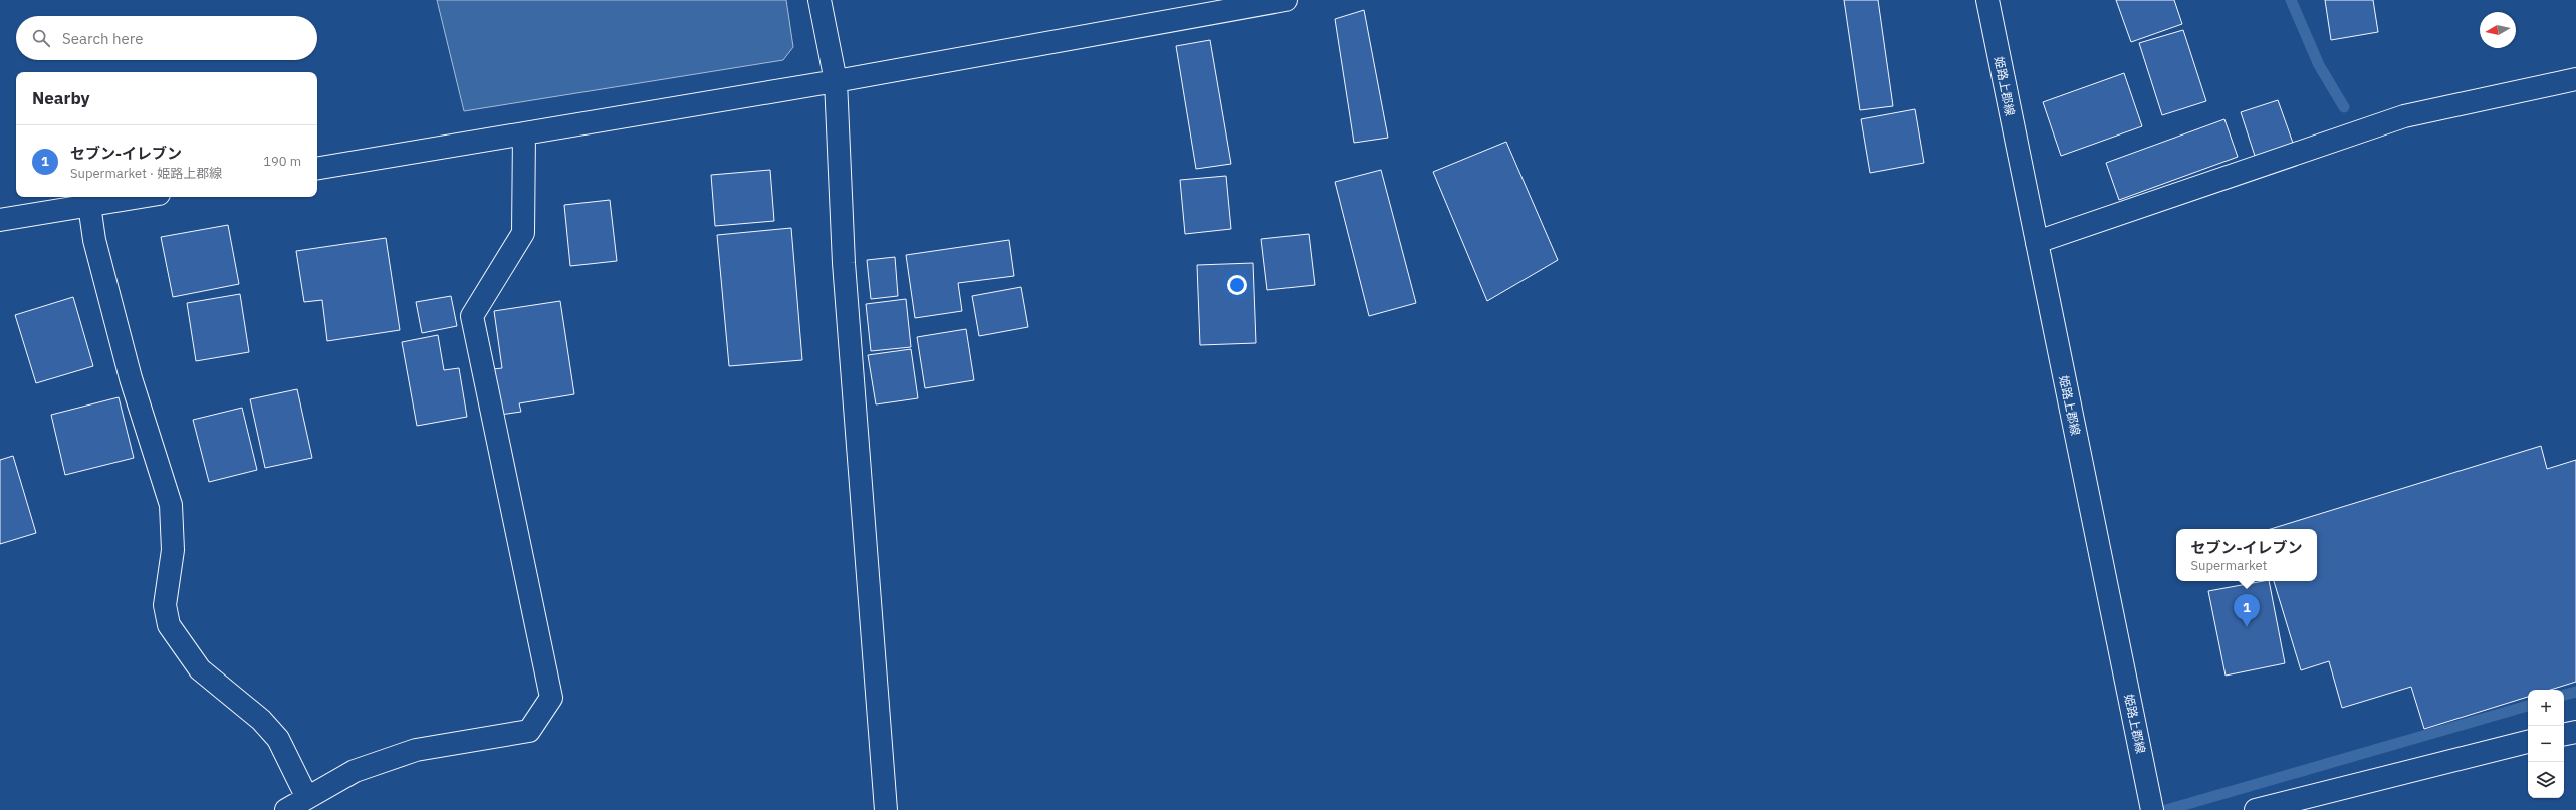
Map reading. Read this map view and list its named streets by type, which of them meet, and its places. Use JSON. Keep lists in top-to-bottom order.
{
  "streets": {
    "street": ["姫路上郡線"]
  },
  "north": "left",
  "page": {
    "search": "Search here",
    "heading": "Nearby",
    "list": [
      {
        "mark": "1",
        "name": "セブン-イレブン",
        "note": "Supermarket · 姫路上郡線",
        "value": "190 m"
      }
    ],
    "popup": ["セブン-イレブン", "Supermarket"],
    "pins": "1",
    "map_buttons": ["+", "−"]
  }
}
